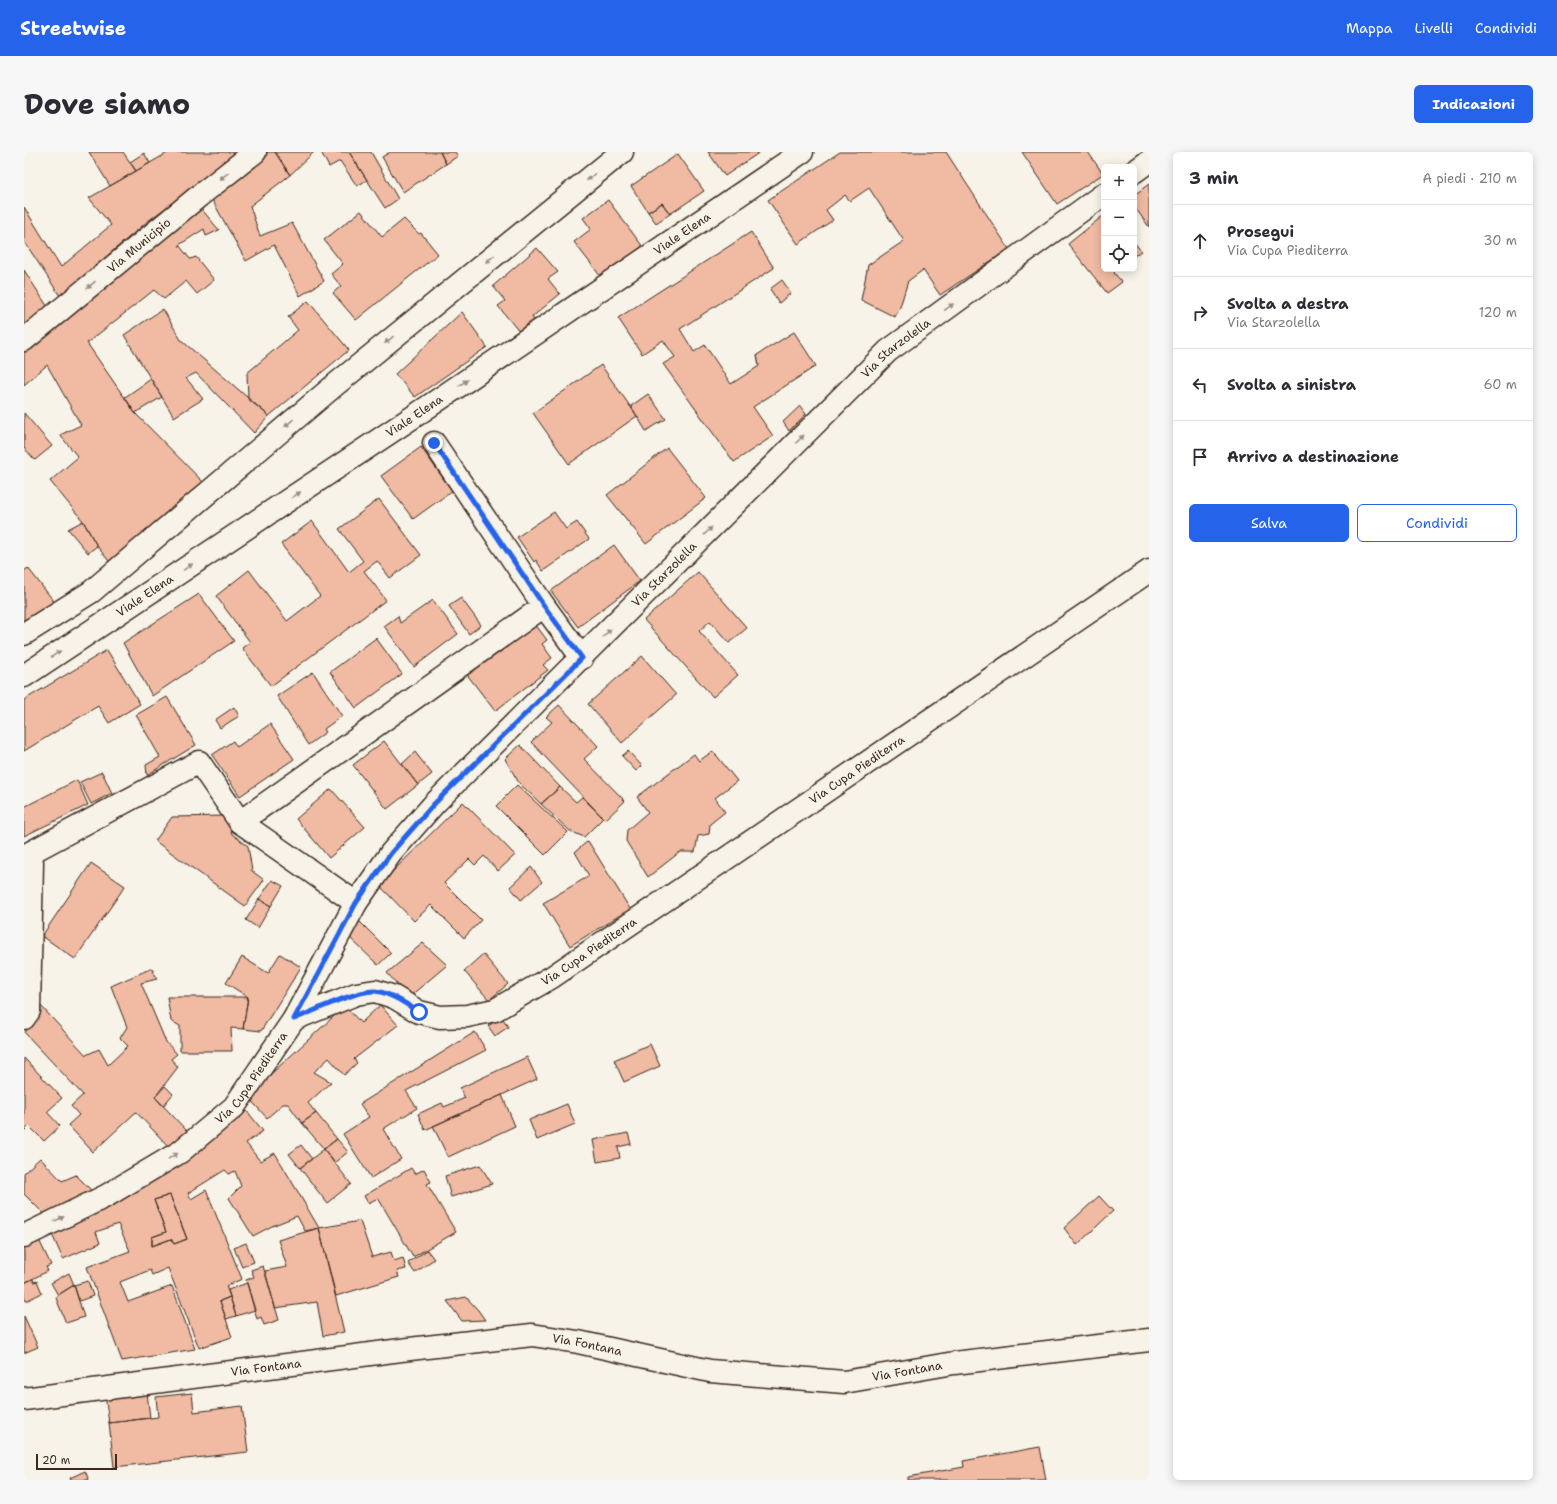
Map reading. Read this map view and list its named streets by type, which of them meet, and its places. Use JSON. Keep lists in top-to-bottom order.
{
  "streets": {
    "street": [
      "Viale Elena",
      "Via Municipio",
      "Via Starzolella",
      "Via Cupa Piediterra",
      "Via Fontana"
    ]
  },
  "crossings": [
    ["Via Starzolella", "Via Cupa Piediterra"]
  ],
  "one_way": ["Via Municipio", "Via Starzolella"],
  "scale_bar": "20 m",
  "page": {
    "header": "Streetwise",
    "nav": ["Mappa", "Livelli", "Condividi"],
    "title": "Dove siamo",
    "buttons": [
      "Indicazioni",
      ["Salva", "Condividi"]
    ],
    "heading": ["3 min", "A piedi · 210 m"],
    "map_buttons": ["+", "−"],
    "list": [
      ["Prosegui", "Via Cupa Piediterra", "30 m"],
      ["Svolta a destra", "Via Starzolella", "120 m"],
      ["Svolta a sinistra", "60 m"],
      "Arrivo a destinazione"
    ],
    "scale": "20 m"
  }
}
